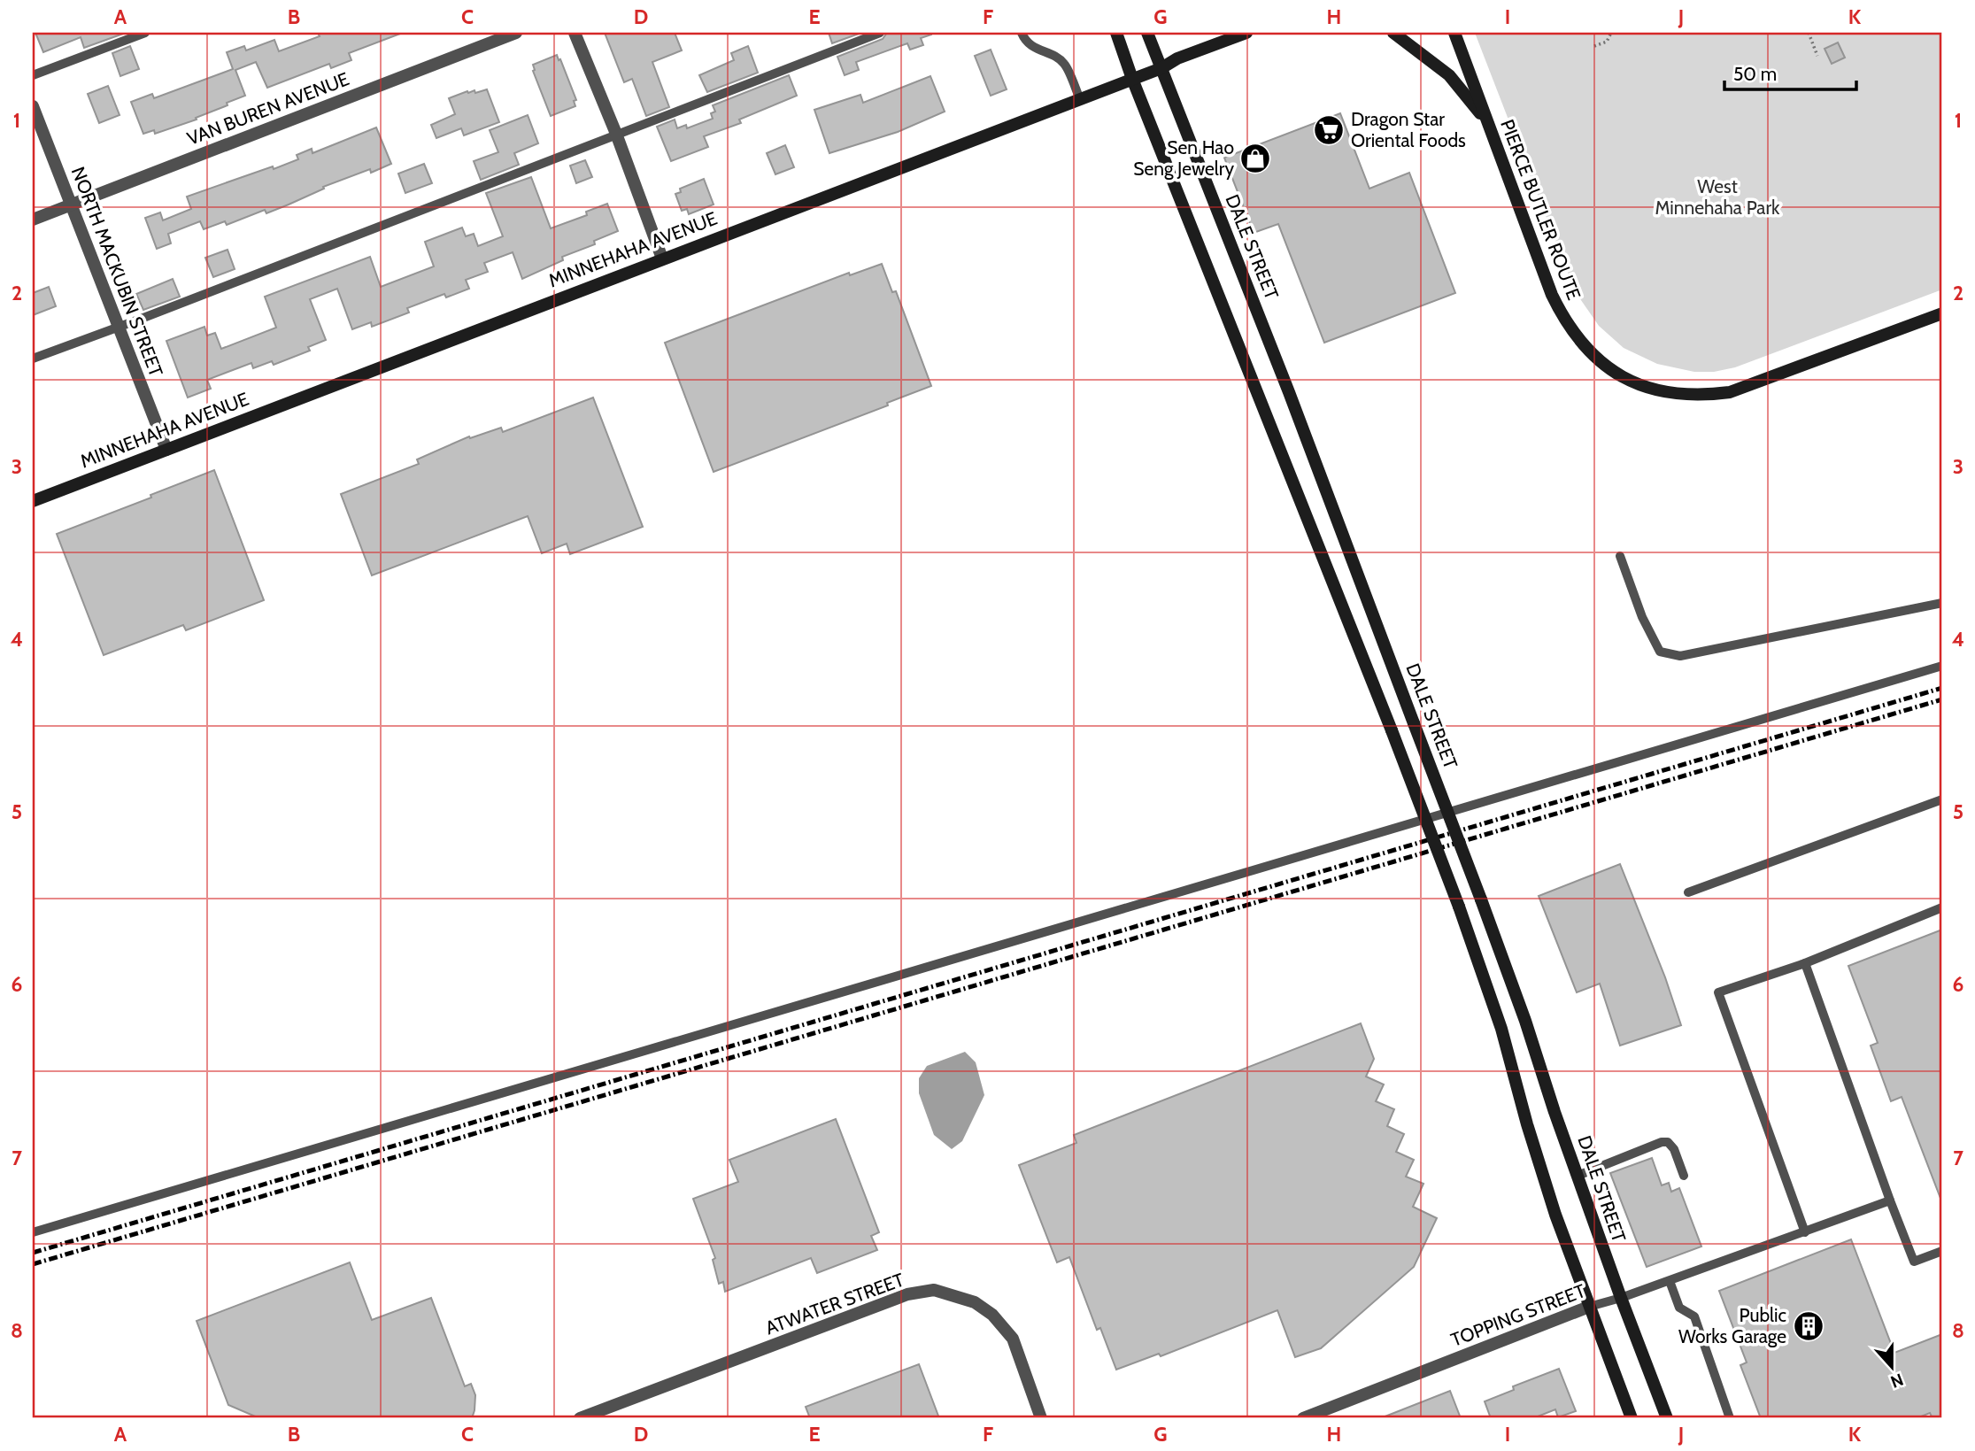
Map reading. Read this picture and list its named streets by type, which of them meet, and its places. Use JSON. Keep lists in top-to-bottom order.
{
  "streets": {
    "main road": ["PIERCE BUTLER ROUTE", "DALE STREET", "MINNEHAHA AVENUE"],
    "street": [
      "VAN BUREN AVENUE",
      "NORTH MACKUBIN STREET",
      "ATWATER STREET",
      "TOPPING STREET"
    ]
  },
  "crossings": [
    ["VAN BUREN AVENUE", "NORTH MACKUBIN STREET"],
    ["DALE STREET", "MINNEHAHA AVENUE"],
    ["DALE STREET", "TOPPING STREET"],
    ["MINNEHAHA AVENUE", "NORTH MACKUBIN STREET"]
  ],
  "parks": ["West Minnehaha Park"],
  "places": {
    "supermarket": ["Dragon Star Oriental Foods"],
    "shop": ["Sen Hao Seng Jewelry"],
    "building": ["Public Works Garage"]
  },
  "scale_bar": "50 m",
  "north": "bottom",
  "grid": {
    "columns": [
      "A",
      "B",
      "C",
      "D",
      "E",
      "F",
      "G",
      "H",
      "I",
      "J",
      "K"
    ],
    "rows": [
      "1",
      "2",
      "3",
      "4",
      "5",
      "6",
      "7",
      "8"
    ]
  }
}
